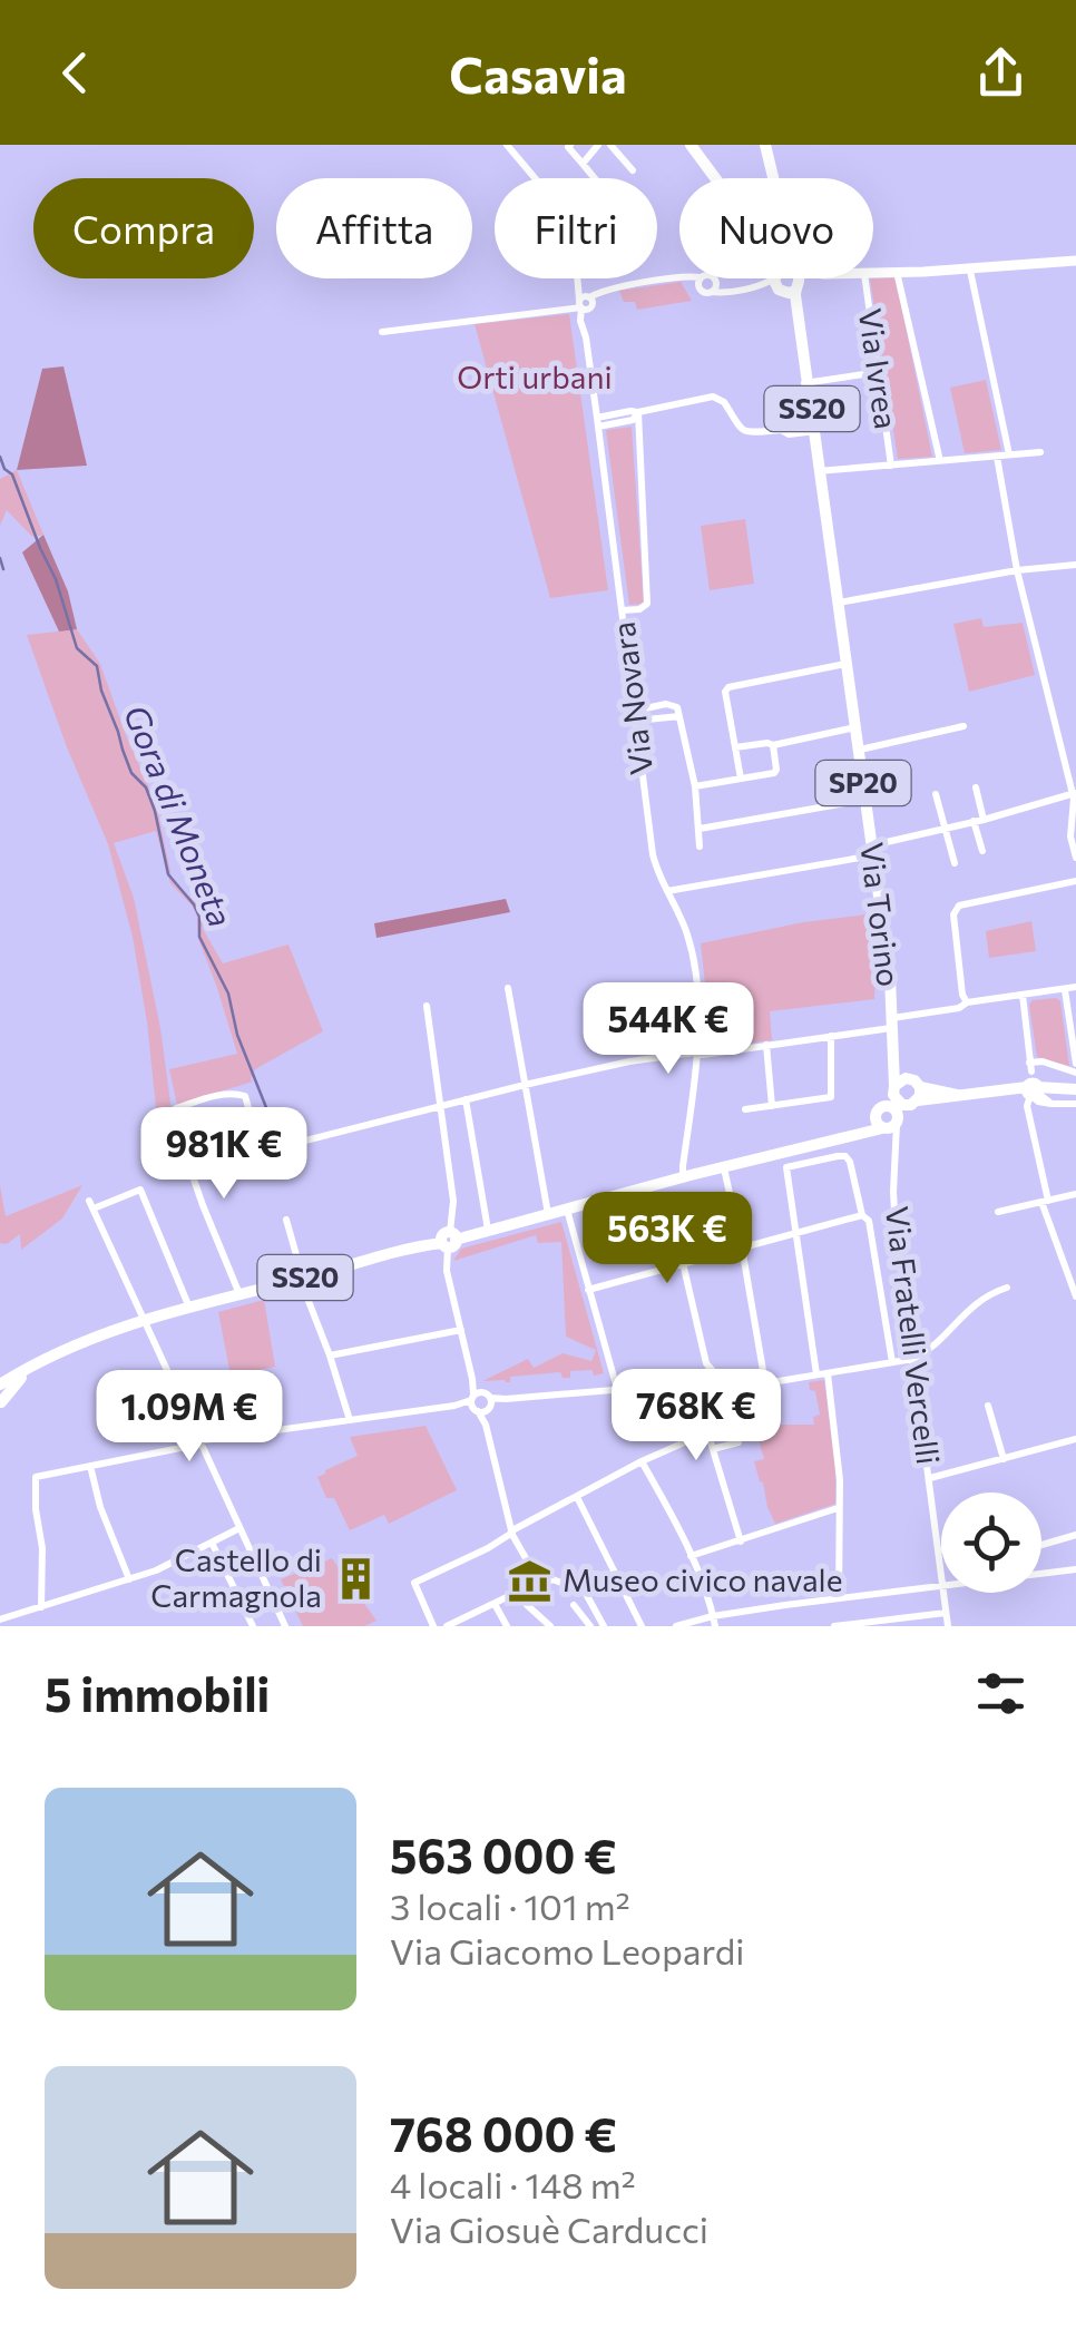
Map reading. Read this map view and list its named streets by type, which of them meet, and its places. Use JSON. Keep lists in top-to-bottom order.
{
  "streets": {
    "main road": ["SS20", "SP20", "Via Torino"],
    "street": ["Via Ivrea", "Via Novara", "Via Fratelli Vercelli"]
  },
  "crossings": [
    ["SS20", "Via Novara"],
    ["SS20", "Via Torino"],
    ["SS20", "Via Fratelli Vercelli"],
    ["Via Torino", "Via Fratelli Vercelli"]
  ],
  "water": ["Gora di Moneta"],
  "parks": ["Orti urbani"],
  "places": {
    "building": ["Castello di Carmagnola"],
    "museum": ["Museo civico navale"]
  },
  "page": {
    "header": "Casavia",
    "chip": [
      "Compra",
      "Affitta",
      "Filtri",
      "Nuovo"
    ],
    "price": [
      "544K €",
      "981K €",
      "563K €",
      "768K €",
      "1.09M €"
    ],
    "heading": "5 immobili",
    "list": [
      {
        "name": "563 000 €",
        "note": "3 locali · 101 m² · Via Giacomo Leopardi"
      },
      {
        "name": "768 000 €",
        "note": "4 locali · 148 m² · Via Giosuè Carducci"
      }
    ]
  }
}
